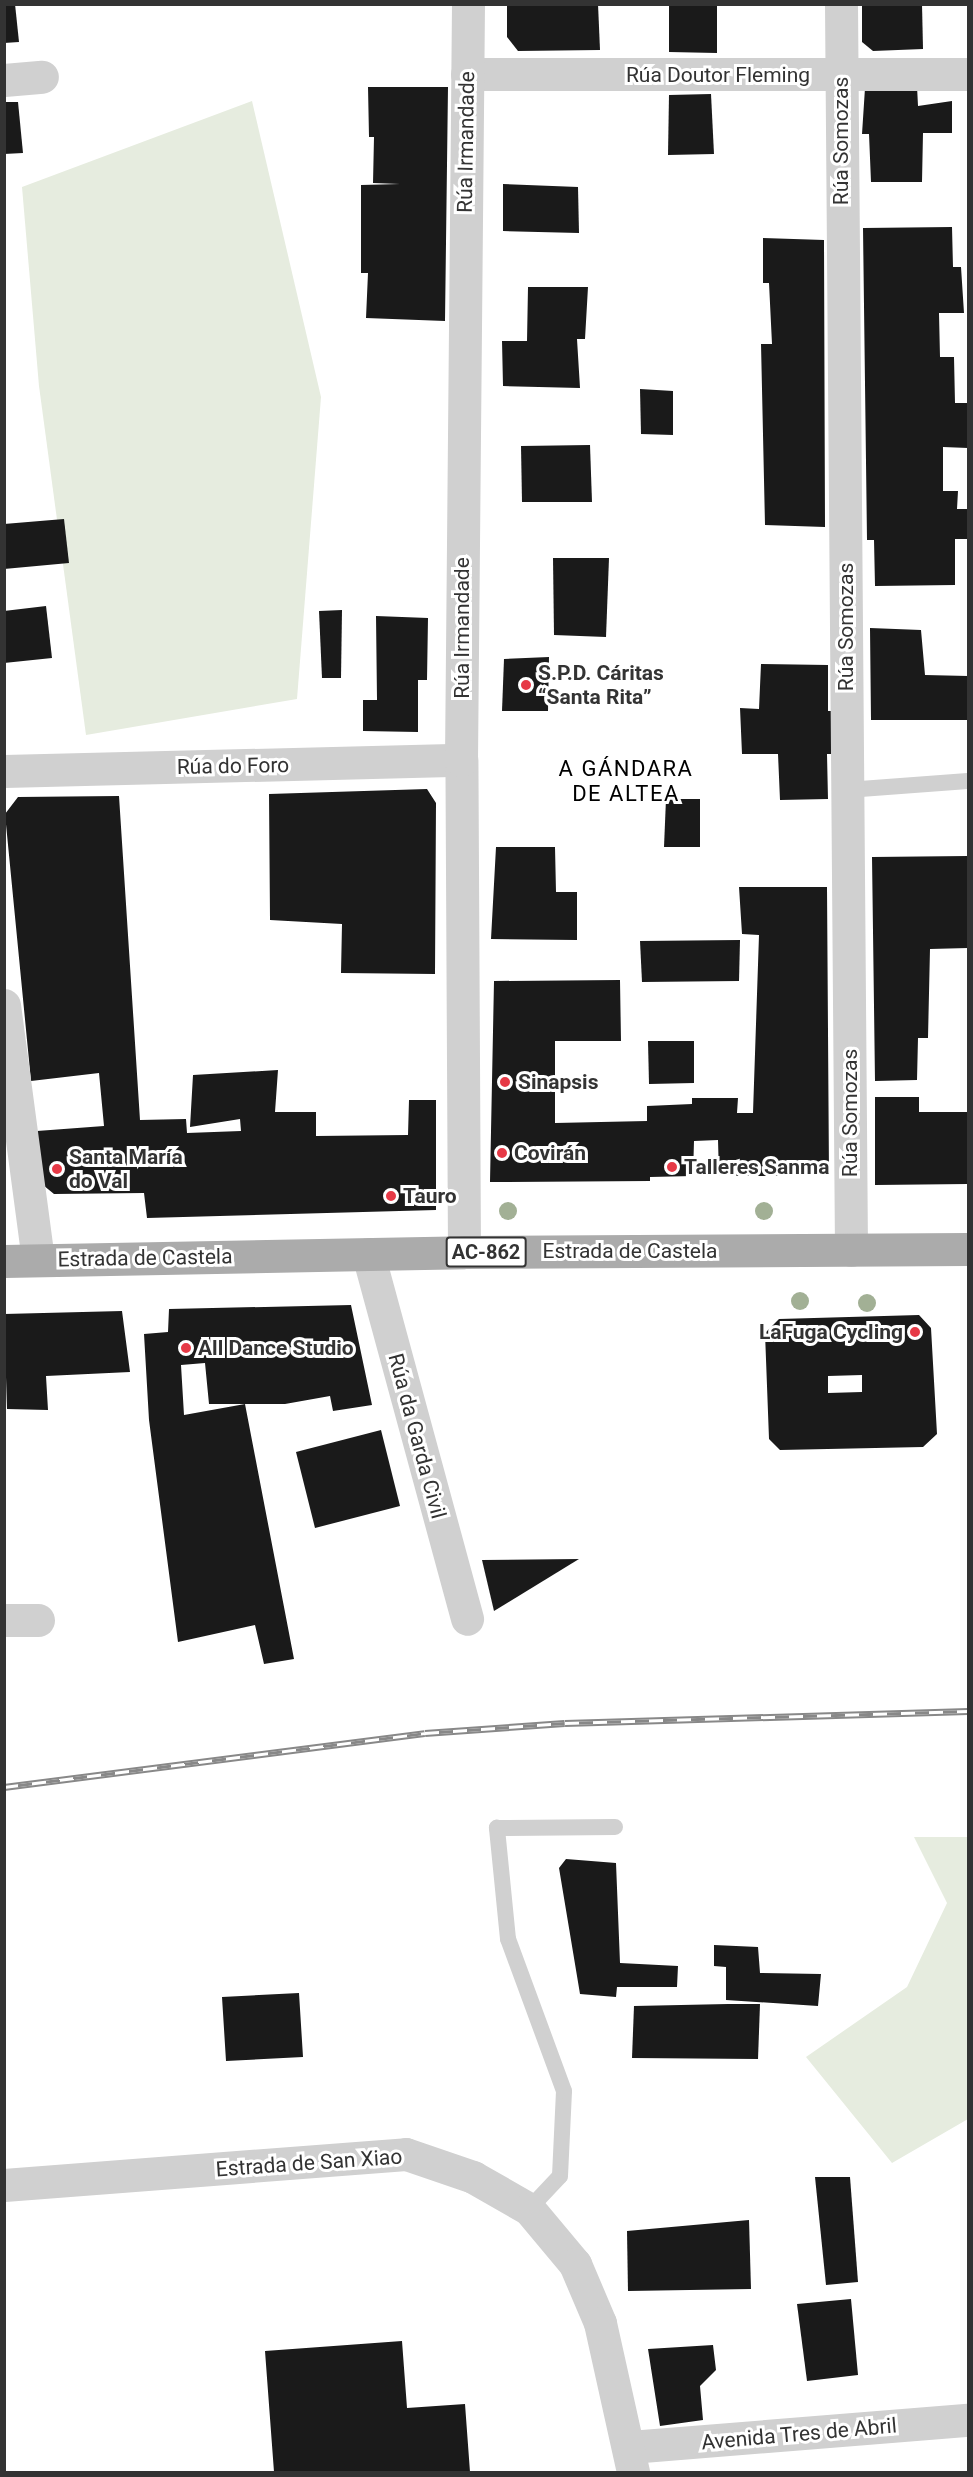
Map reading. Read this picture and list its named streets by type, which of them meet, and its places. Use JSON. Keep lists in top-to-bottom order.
{
  "streets": {
    "main road": ["Estrada de Castela", "AC-862"],
    "street": [
      "Rúa Doutor Fleming",
      "Rúa Somozas",
      "Rúa Irmandade",
      "Rúa do Foro",
      "Rúa da Garda Civil",
      "Estrada de San Xiao",
      "Avenida Tres de Abril"
    ]
  },
  "crossings": [
    ["Rúa Doutor Fleming", "Rúa Somozas"],
    ["Rúa Doutor Fleming", "Rúa Irmandade"],
    ["Rúa Somozas", "Estrada de Castela"],
    ["Rúa Irmandade", "Rúa do Foro"],
    ["Rúa Irmandade", "Estrada de Castela"],
    ["Estrada de Castela", "Rúa da Garda Civil"],
    ["Estrada de San Xiao", "Avenida Tres de Abril"]
  ],
  "districts": ["A GÁNDARA DE ALTEA"],
  "places": [
    "S.P.D. Cáritas “Santa Rita”",
    "Sinapsis",
    "Covirán",
    "Talleres Sanma",
    "Santa María do Val",
    "Tauro",
    "LaFuga Cycling",
    "All Dance Studio"
  ]
}
